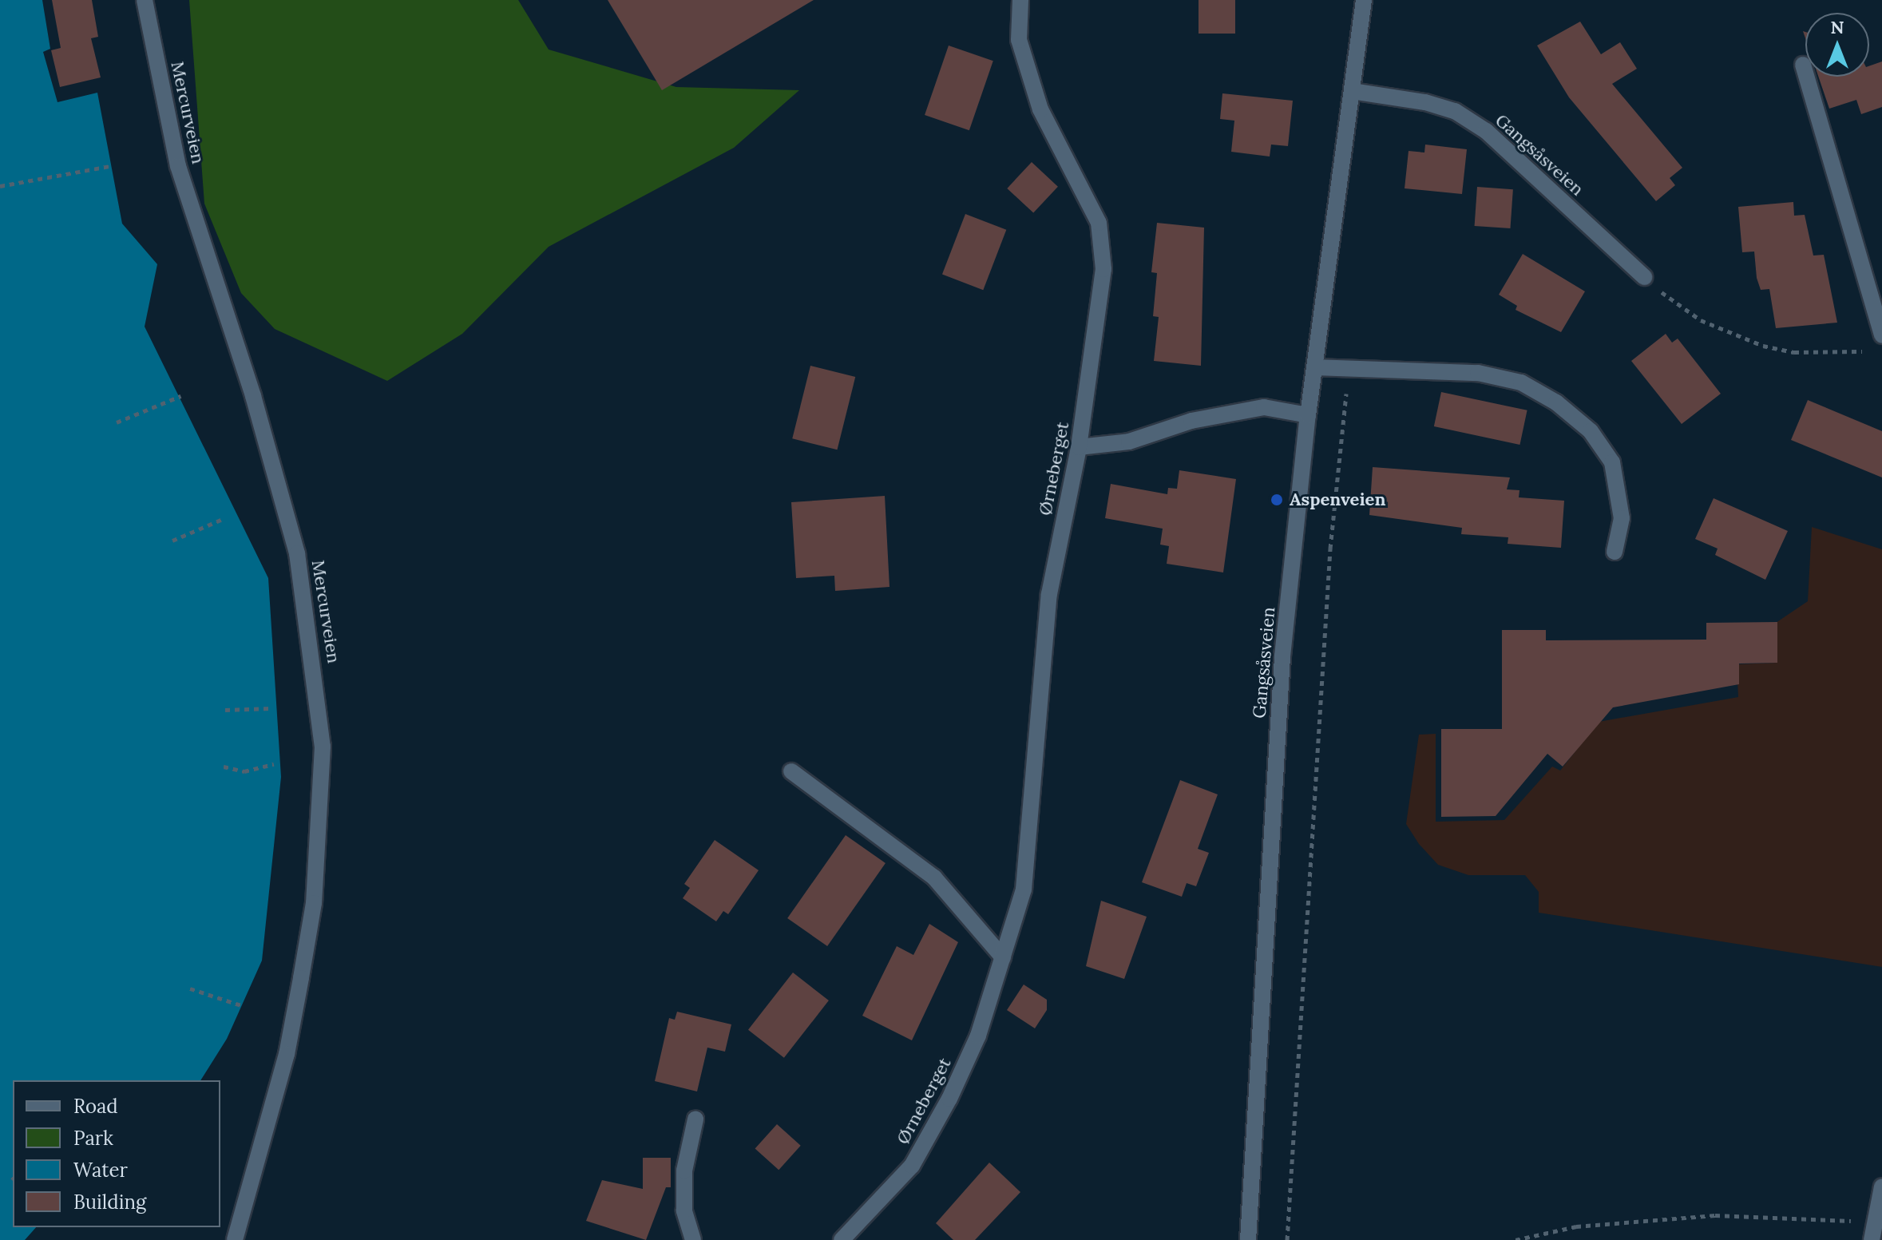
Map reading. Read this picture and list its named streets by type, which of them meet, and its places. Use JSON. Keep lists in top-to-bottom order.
{
  "streets": {
    "street": ["Mercurveien", "Gangsåsveien", "Ørneberget"]
  },
  "places": ["Aspenveien"],
  "legend": [
    "Road",
    "Park",
    "Water",
    "Building"
  ],
  "north": "top"
}
